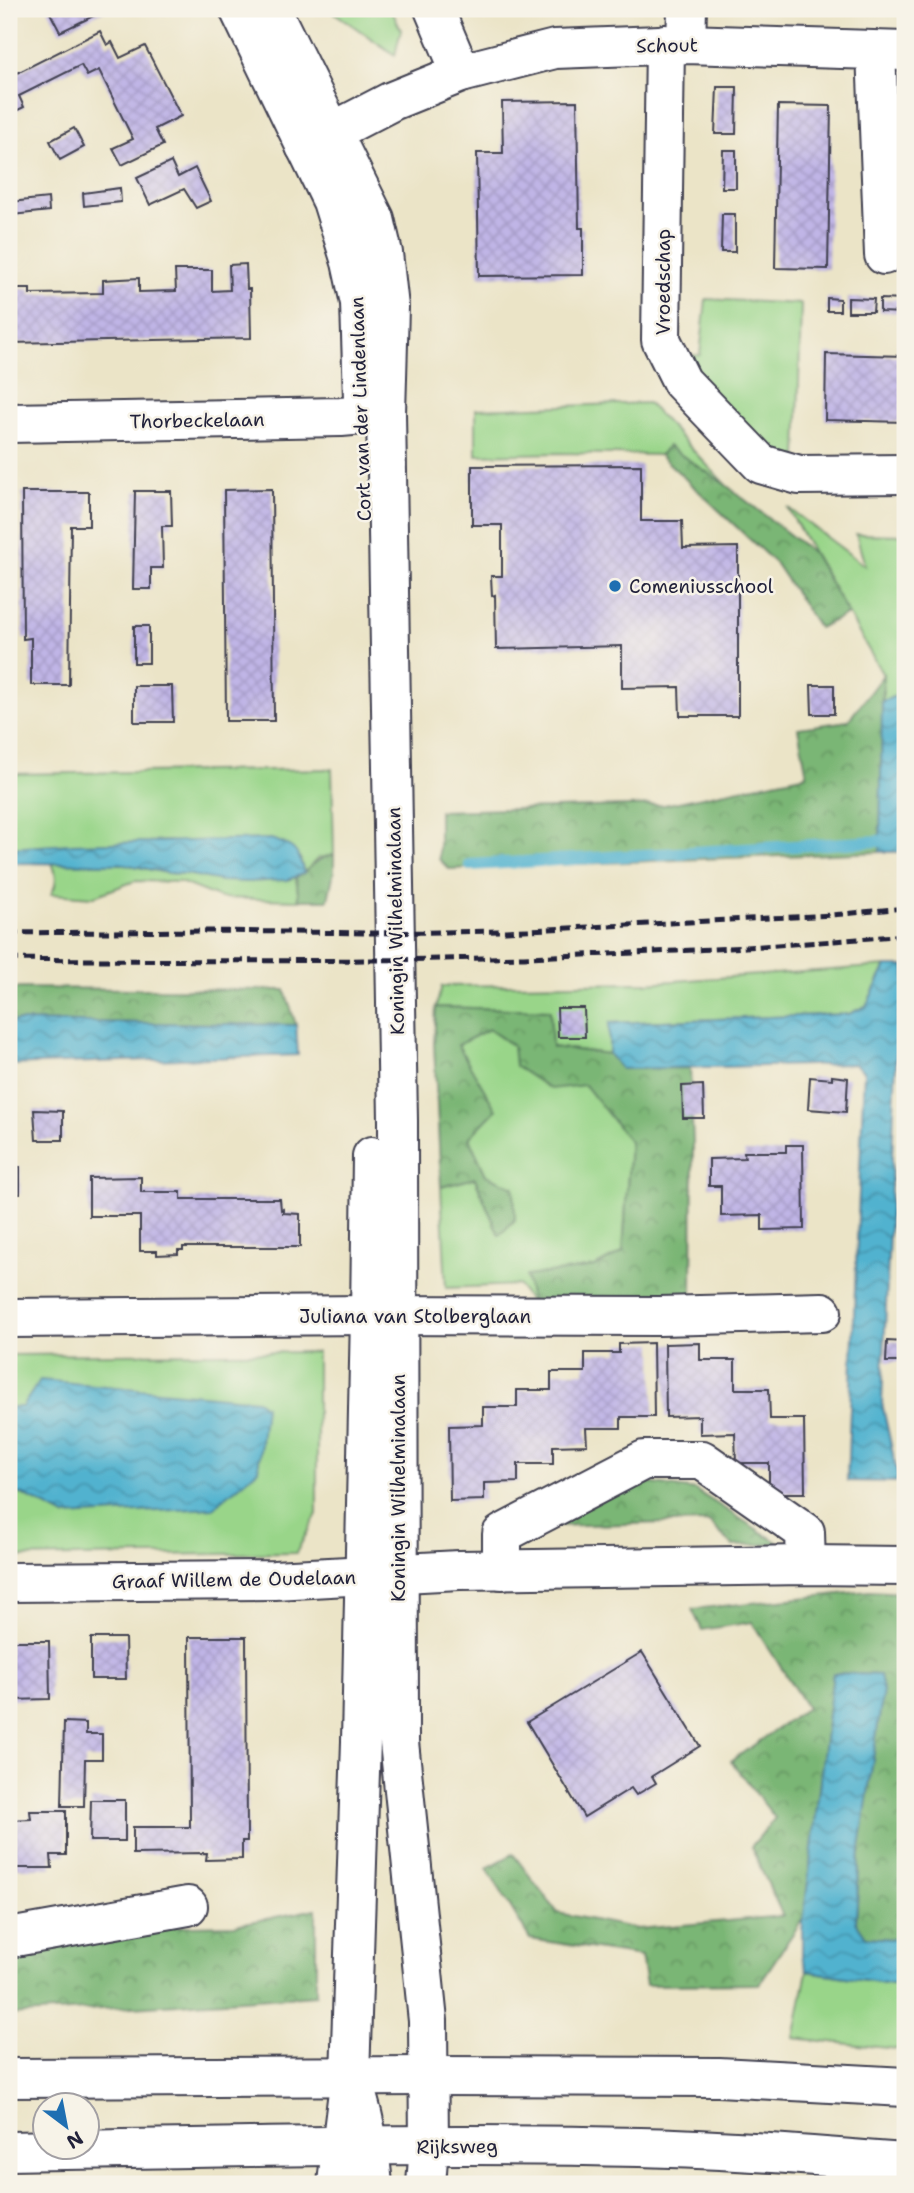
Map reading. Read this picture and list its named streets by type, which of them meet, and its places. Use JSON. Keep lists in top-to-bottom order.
{
  "streets": {
    "main road": [
      "Schout",
      "Vroedschap",
      "Cort van der Lindenlaan",
      "Thorbeckelaan",
      "Koningin Wilhelminalaan",
      "Juliana van Stolberglaan",
      "Graaf Willem de Oudelaan",
      "Rijksweg"
    ]
  },
  "crossings": [
    ["Schout", "Vroedschap"],
    ["Schout", "Cort van der Lindenlaan"],
    ["Cort van der Lindenlaan", "Thorbeckelaan"],
    ["Cort van der Lindenlaan", "Koningin Wilhelminalaan"],
    ["Koningin Wilhelminalaan", "Juliana van Stolberglaan"],
    ["Koningin Wilhelminalaan", "Graaf Willem de Oudelaan"],
    ["Koningin Wilhelminalaan", "Rijksweg"]
  ],
  "places": ["Comeniusschool"],
  "north": "bottom right"
}
